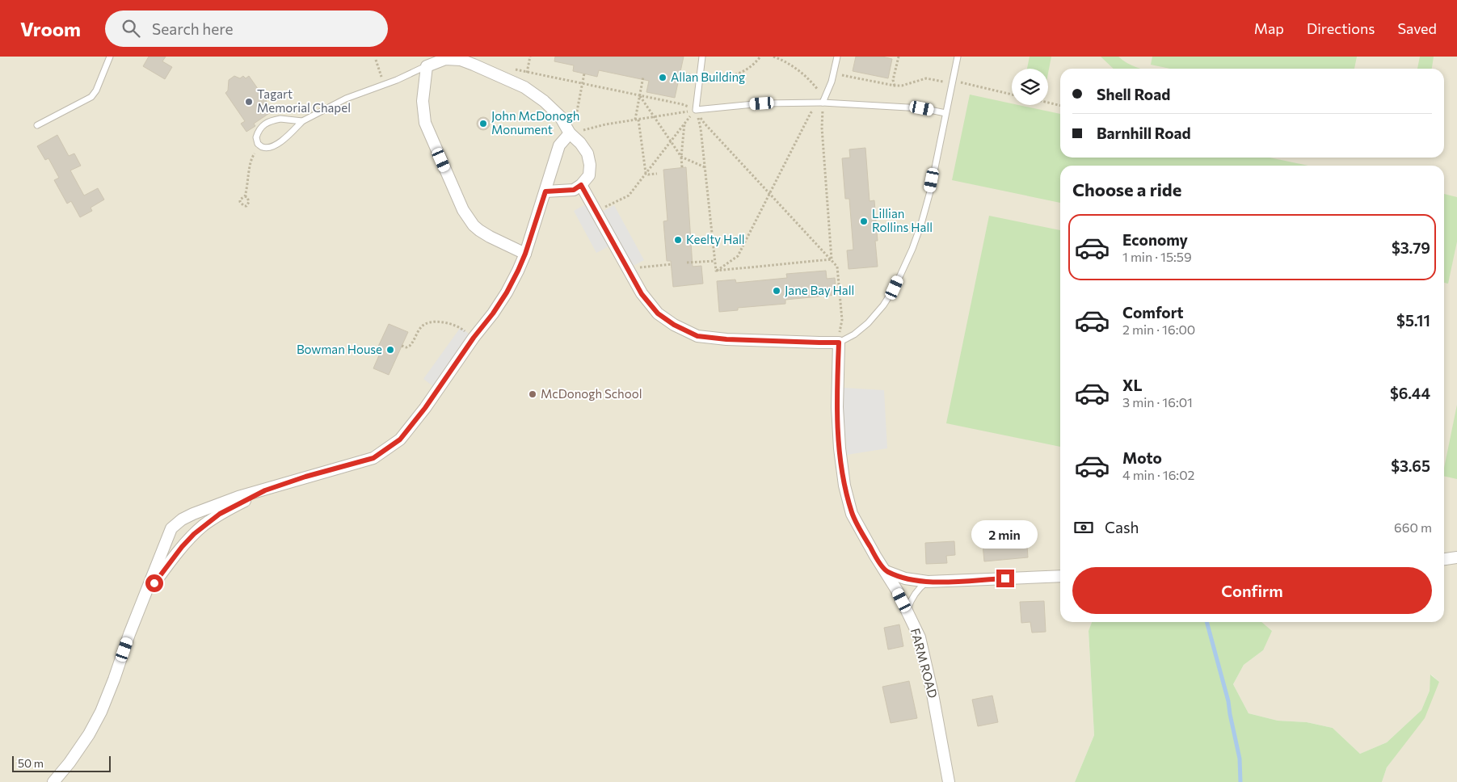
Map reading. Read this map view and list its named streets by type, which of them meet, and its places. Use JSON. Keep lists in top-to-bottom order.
{
  "streets": {
    "street": ["FARM ROAD"]
  },
  "places": [
    "Allan Building",
    "Tagart Memorial Chapel",
    "John McDonogh Monument",
    "Lillian Rollins Hall",
    "Keelty Hall",
    "Jane Bay Hall",
    "Bowman House",
    "McDonogh School"
  ],
  "scale_bar": "50 m",
  "page": {
    "header": "Vroom",
    "search": "Search here",
    "nav": ["Map", "Directions", "Saved"],
    "banner": ["Shell Road", "Barnhill Road"],
    "heading": "Choose a ride",
    "list": [
      {
        "name": "Economy",
        "note": "1 min · 15:59",
        "value": "$3.79"
      },
      {
        "name": "Comfort",
        "note": "2 min · 16:00",
        "value": "$5.11"
      },
      {
        "name": "XL",
        "note": "3 min · 16:01",
        "value": "$6.44"
      },
      {
        "name": "Moto",
        "note": "4 min · 16:02",
        "value": "$3.65"
      }
    ],
    "pay": ["Cash", "660 m"],
    "bubble": "2 min",
    "buttons": "Confirm",
    "scale": "50 m"
  }
}
